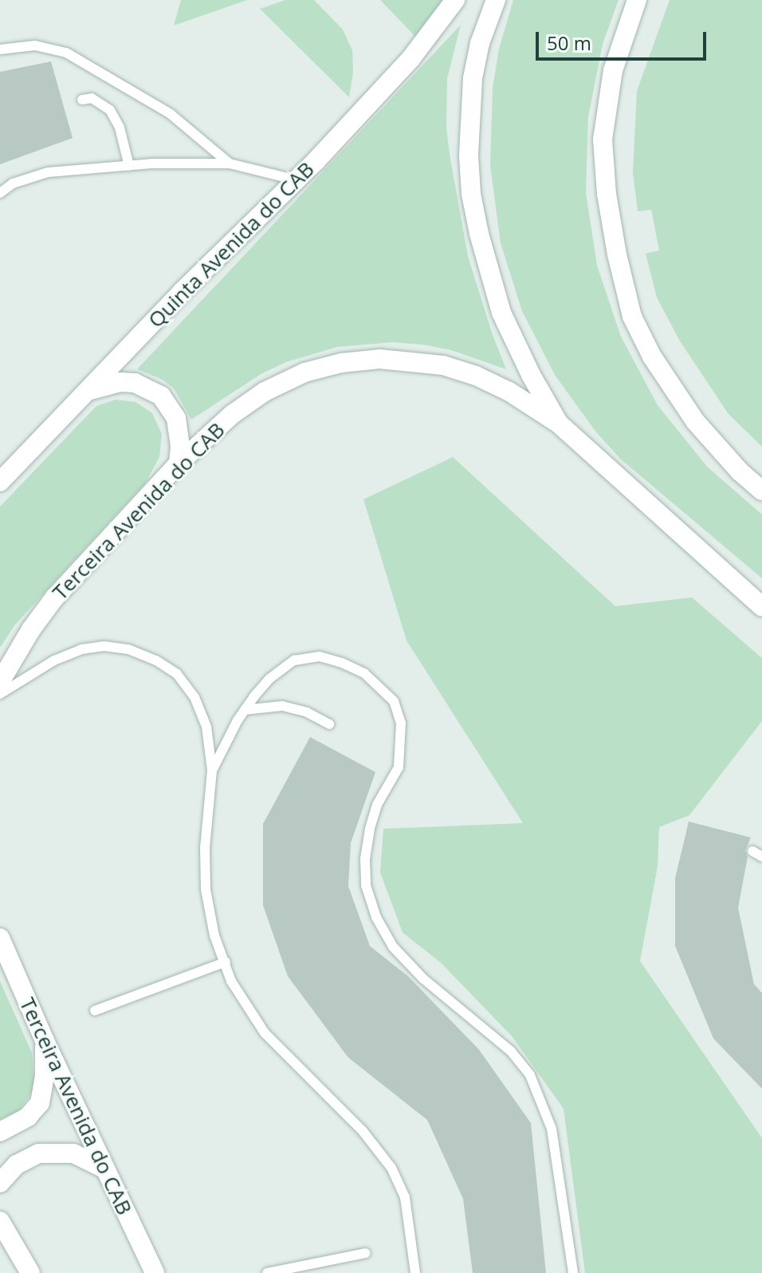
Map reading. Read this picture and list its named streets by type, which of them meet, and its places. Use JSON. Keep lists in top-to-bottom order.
{
  "streets": {
    "main road": ["Quinta Avenida do CAB", "Terceira Avenida do CAB"]
  },
  "scale_bar": "50 m"
}
